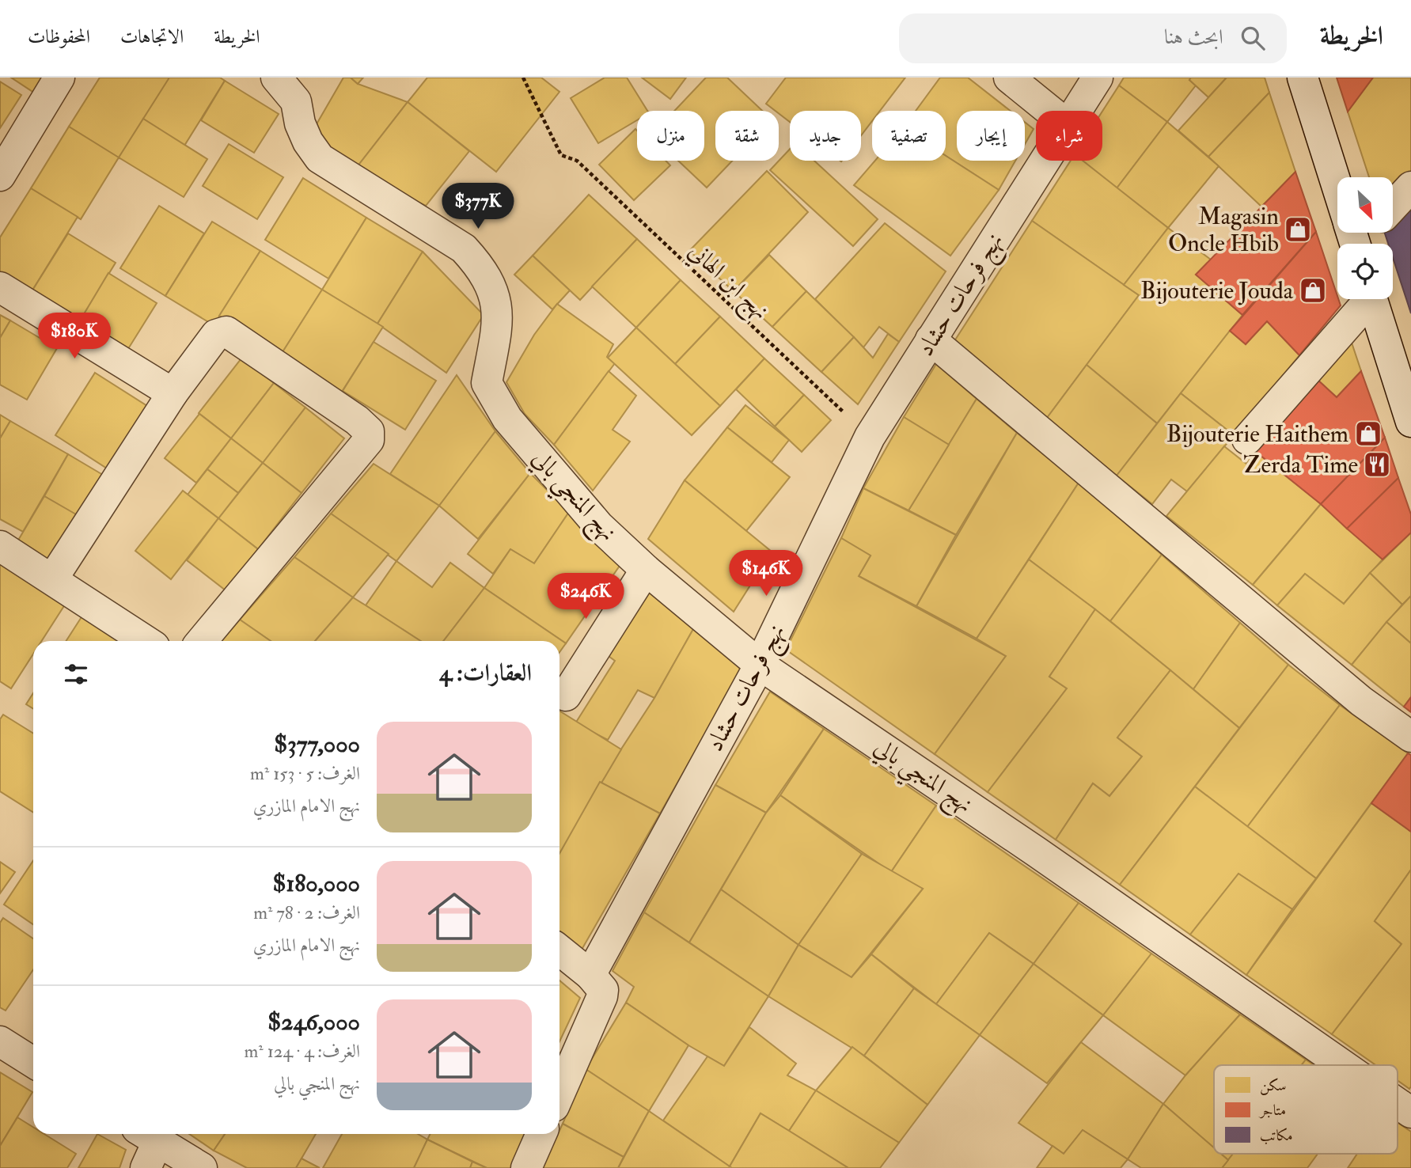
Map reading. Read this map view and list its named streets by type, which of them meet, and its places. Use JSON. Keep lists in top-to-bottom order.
{
  "streets": {
    "street": ["نهج فرحات حشاد", "نهج المنجي بالي"],
    "path": ["نهج ابن الهاني"]
  },
  "crossings": [
    ["نهج ابن الهاني", "نهج فرحات حشاد"],
    ["نهج فرحات حشاد", "نهج المنجي بالي"]
  ],
  "places": {
    "shop": ["Magasin Oncle Hbib", "Bijouterie Jouda", "Bijouterie Haithem"],
    "restaurant": ["Zerda Time"]
  },
  "legend": ["سكن", "متاجر", "مكاتب"],
  "north": "bottom right",
  "page": {
    "header": "الخريطة",
    "search": "ابحث هنا",
    "nav": ["الخريطة", "الاتجاهات", "المحفوظات"],
    "chip": [
      "شراء",
      "إيجار",
      "تصفية",
      "جديد",
      "شقة",
      "منزل"
    ],
    "price": [
      "$377K",
      "$180K",
      "$146K",
      "$246K"
    ],
    "heading": "العقارات: 4",
    "list": [
      {
        "name": "$377,000",
        "note": "الغرف: 5 · 153 m² · نهج الامام المازري"
      },
      {
        "name": "$180,000",
        "note": "الغرف: 2 · 78 m² · نهج الامام المازري"
      },
      {
        "name": "$246,000",
        "note": "الغرف: 4 · 124 m² · نهج المنجي بالي"
      }
    ]
  }
}
